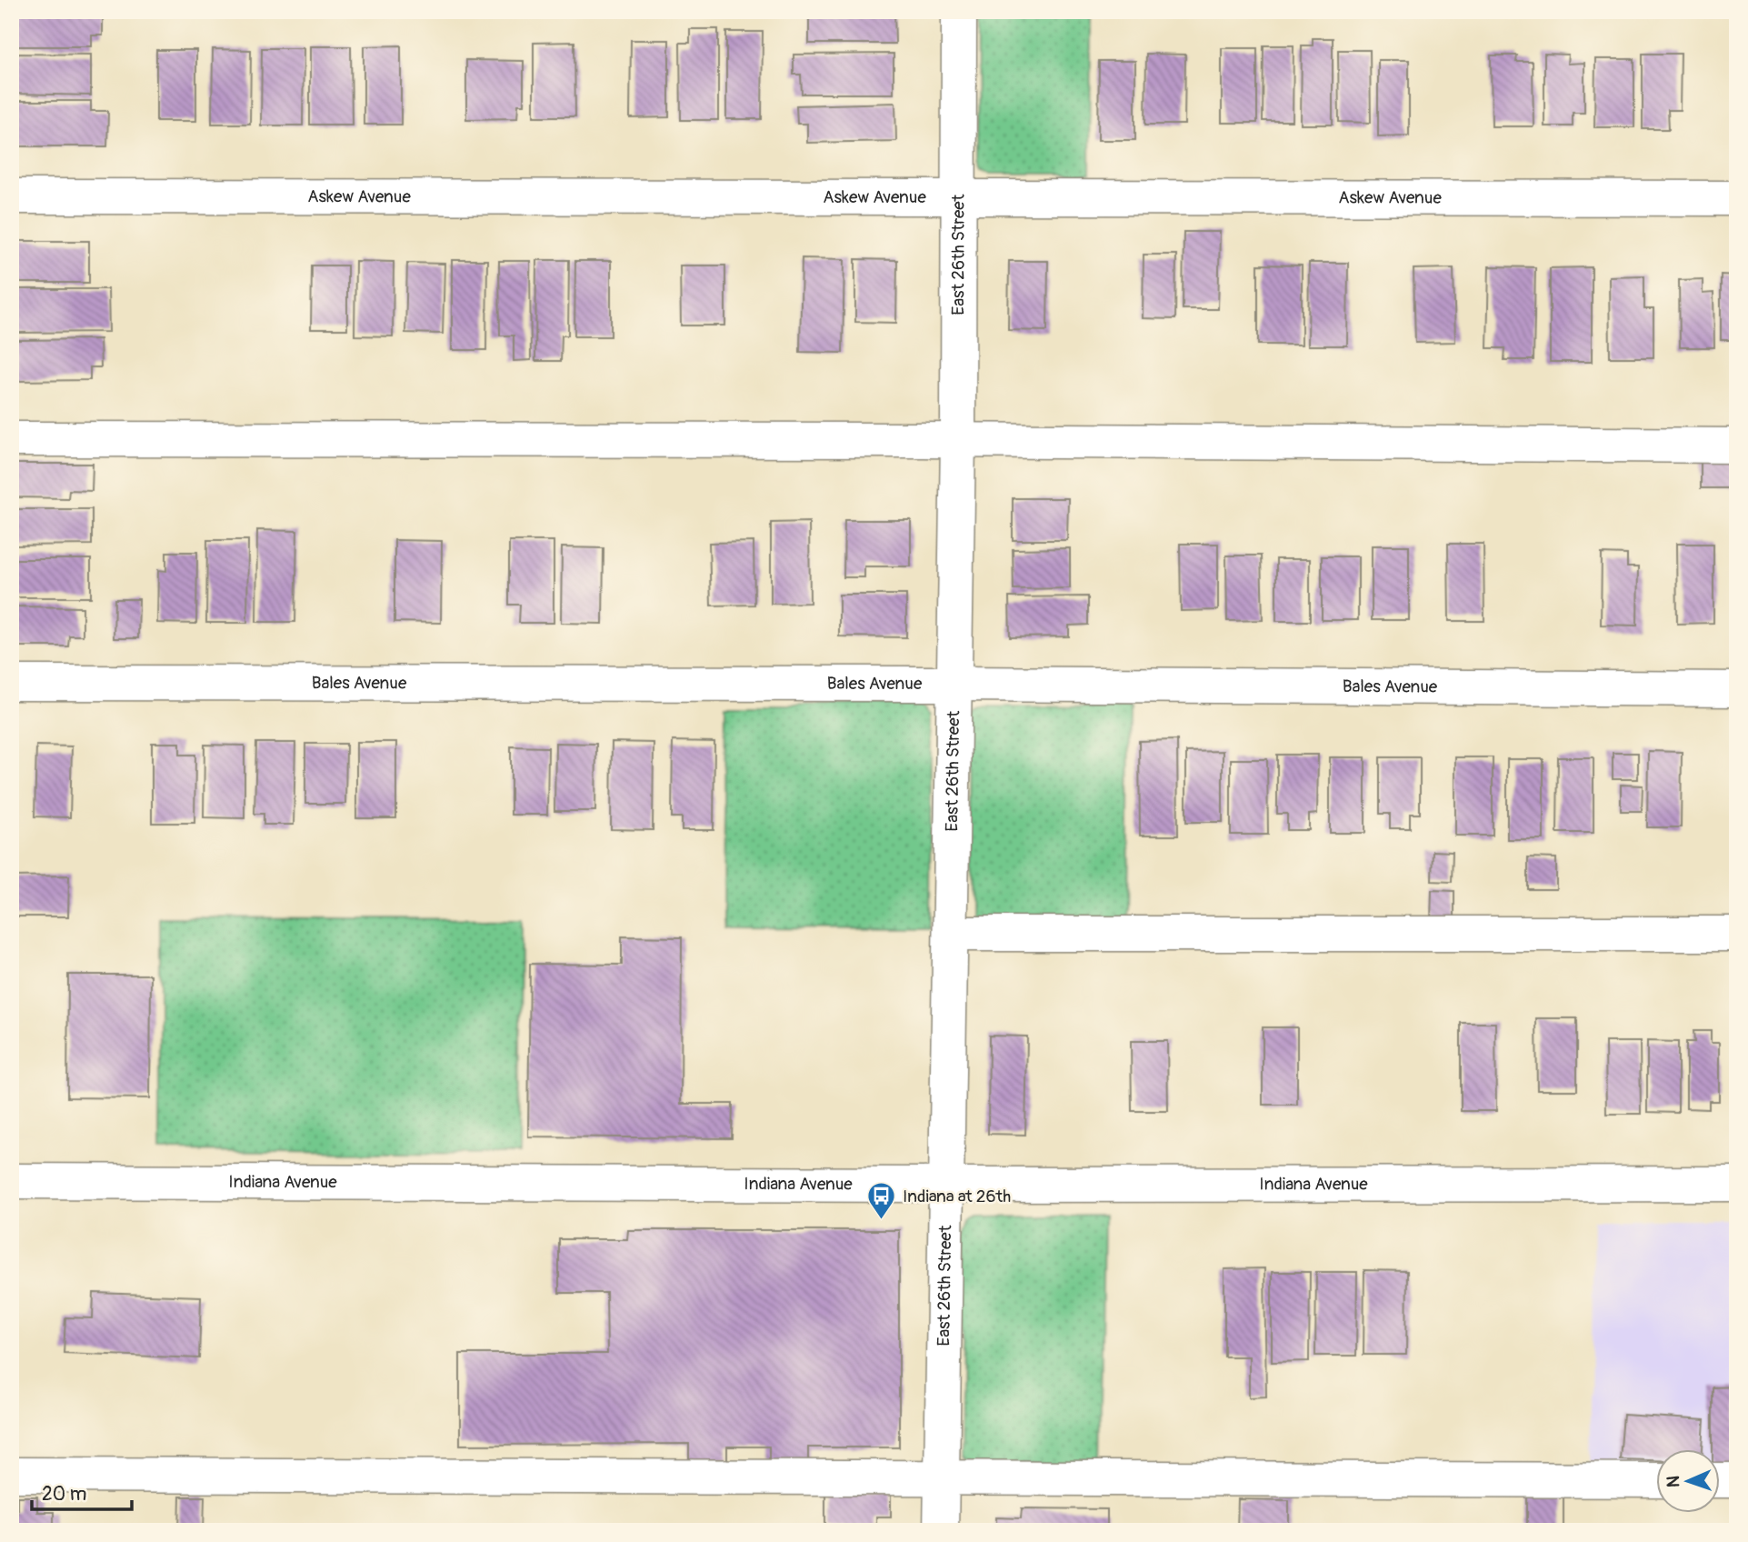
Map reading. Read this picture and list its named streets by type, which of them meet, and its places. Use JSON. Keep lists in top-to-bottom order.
{
  "streets": {
    "street": [
      "Askew Avenue",
      "East 26th Street",
      "Bales Avenue",
      "Indiana Avenue"
    ]
  },
  "crossings": [
    ["Askew Avenue", "East 26th Street"],
    ["East 26th Street", "Bales Avenue"],
    ["East 26th Street", "Indiana Avenue"]
  ],
  "places": {
    "bus stop": ["Indiana at 26th"]
  },
  "scale_bar": "20 m",
  "north": "left"
}
